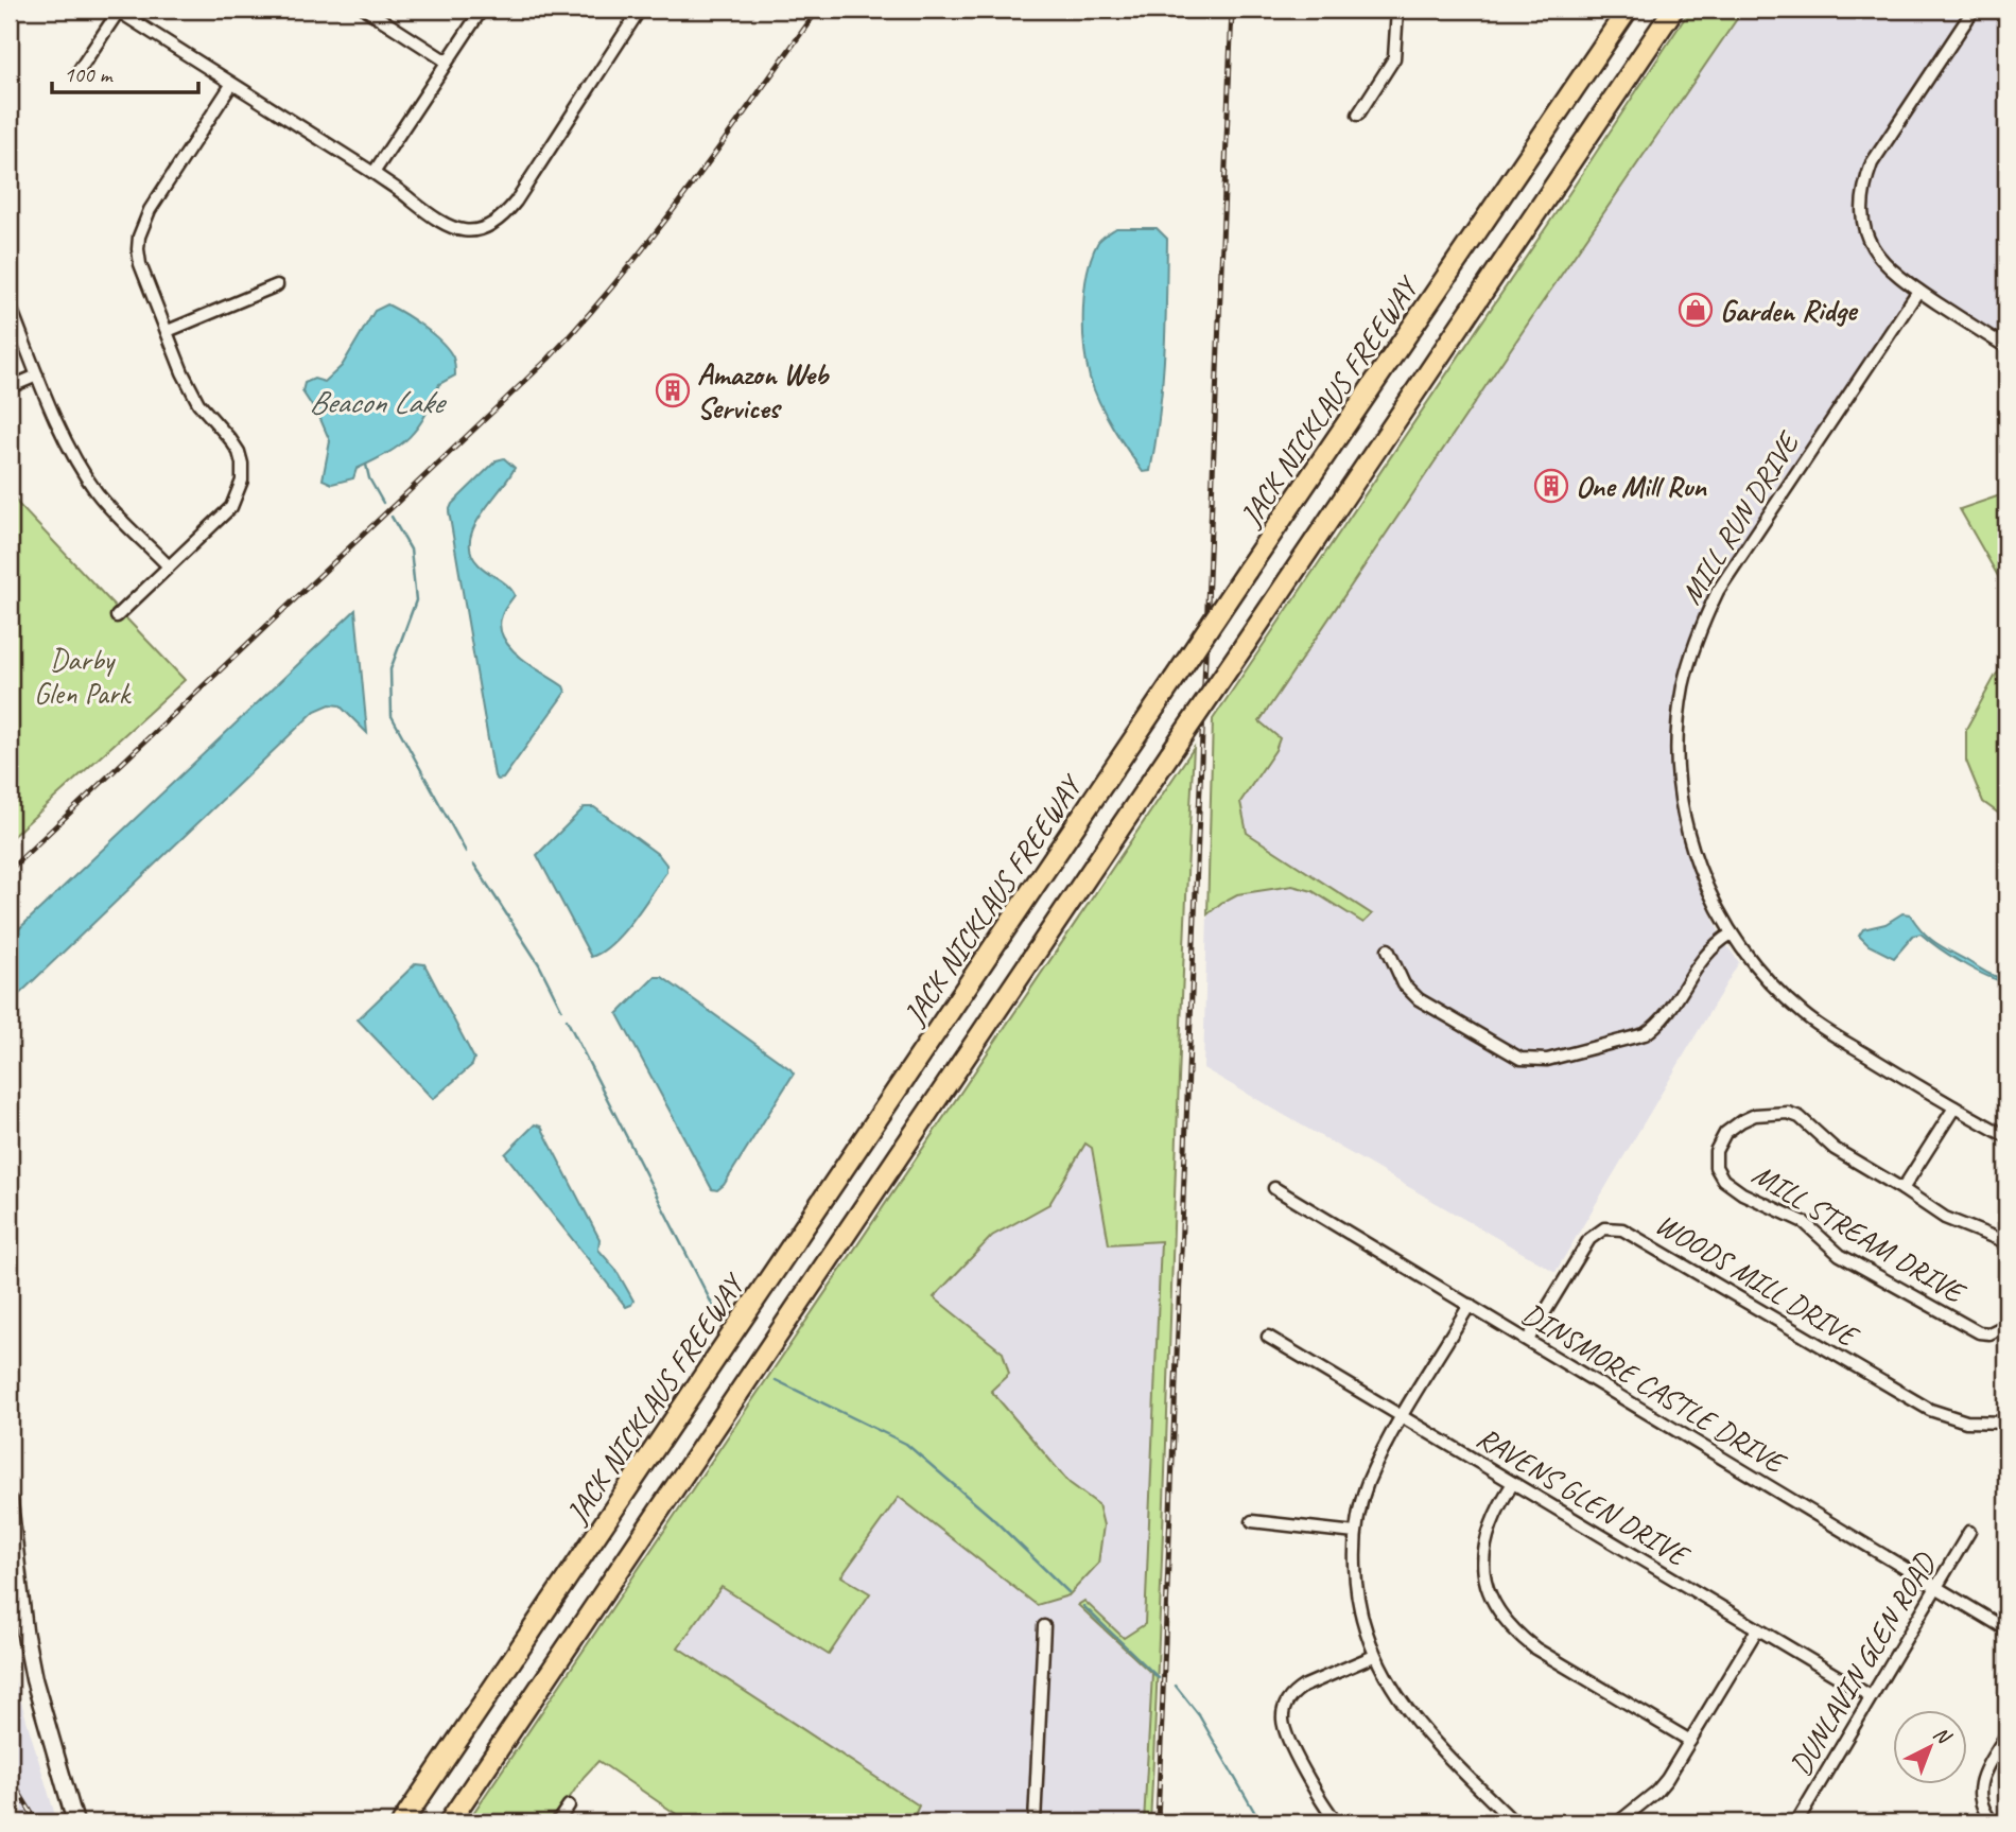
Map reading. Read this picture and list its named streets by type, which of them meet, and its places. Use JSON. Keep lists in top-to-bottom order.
{
  "streets": {
    "highway": ["JACK NICKLAUS FREEWAY"],
    "street": [
      "MILL RUN DRIVE",
      "MILL STREAM DRIVE",
      "WOODS MILL DRIVE",
      "DINSMORE CASTLE DRIVE",
      "RAVENS GLEN DRIVE",
      "DUNLAVIN GLEN ROAD"
    ]
  },
  "crossings": [
    ["WOODS MILL DRIVE", "DINSMORE CASTLE DRIVE"],
    ["DINSMORE CASTLE DRIVE", "DUNLAVIN GLEN ROAD"],
    ["RAVENS GLEN DRIVE", "DUNLAVIN GLEN ROAD"]
  ],
  "water": ["Beacon Lake"],
  "parks": ["Darby Glen Park"],
  "places": {
    "shop": ["Garden Ridge"],
    "building": ["Amazon Web Services", "One Mill Run"]
  },
  "scale_bar": "100 m",
  "north": "top right"
}
